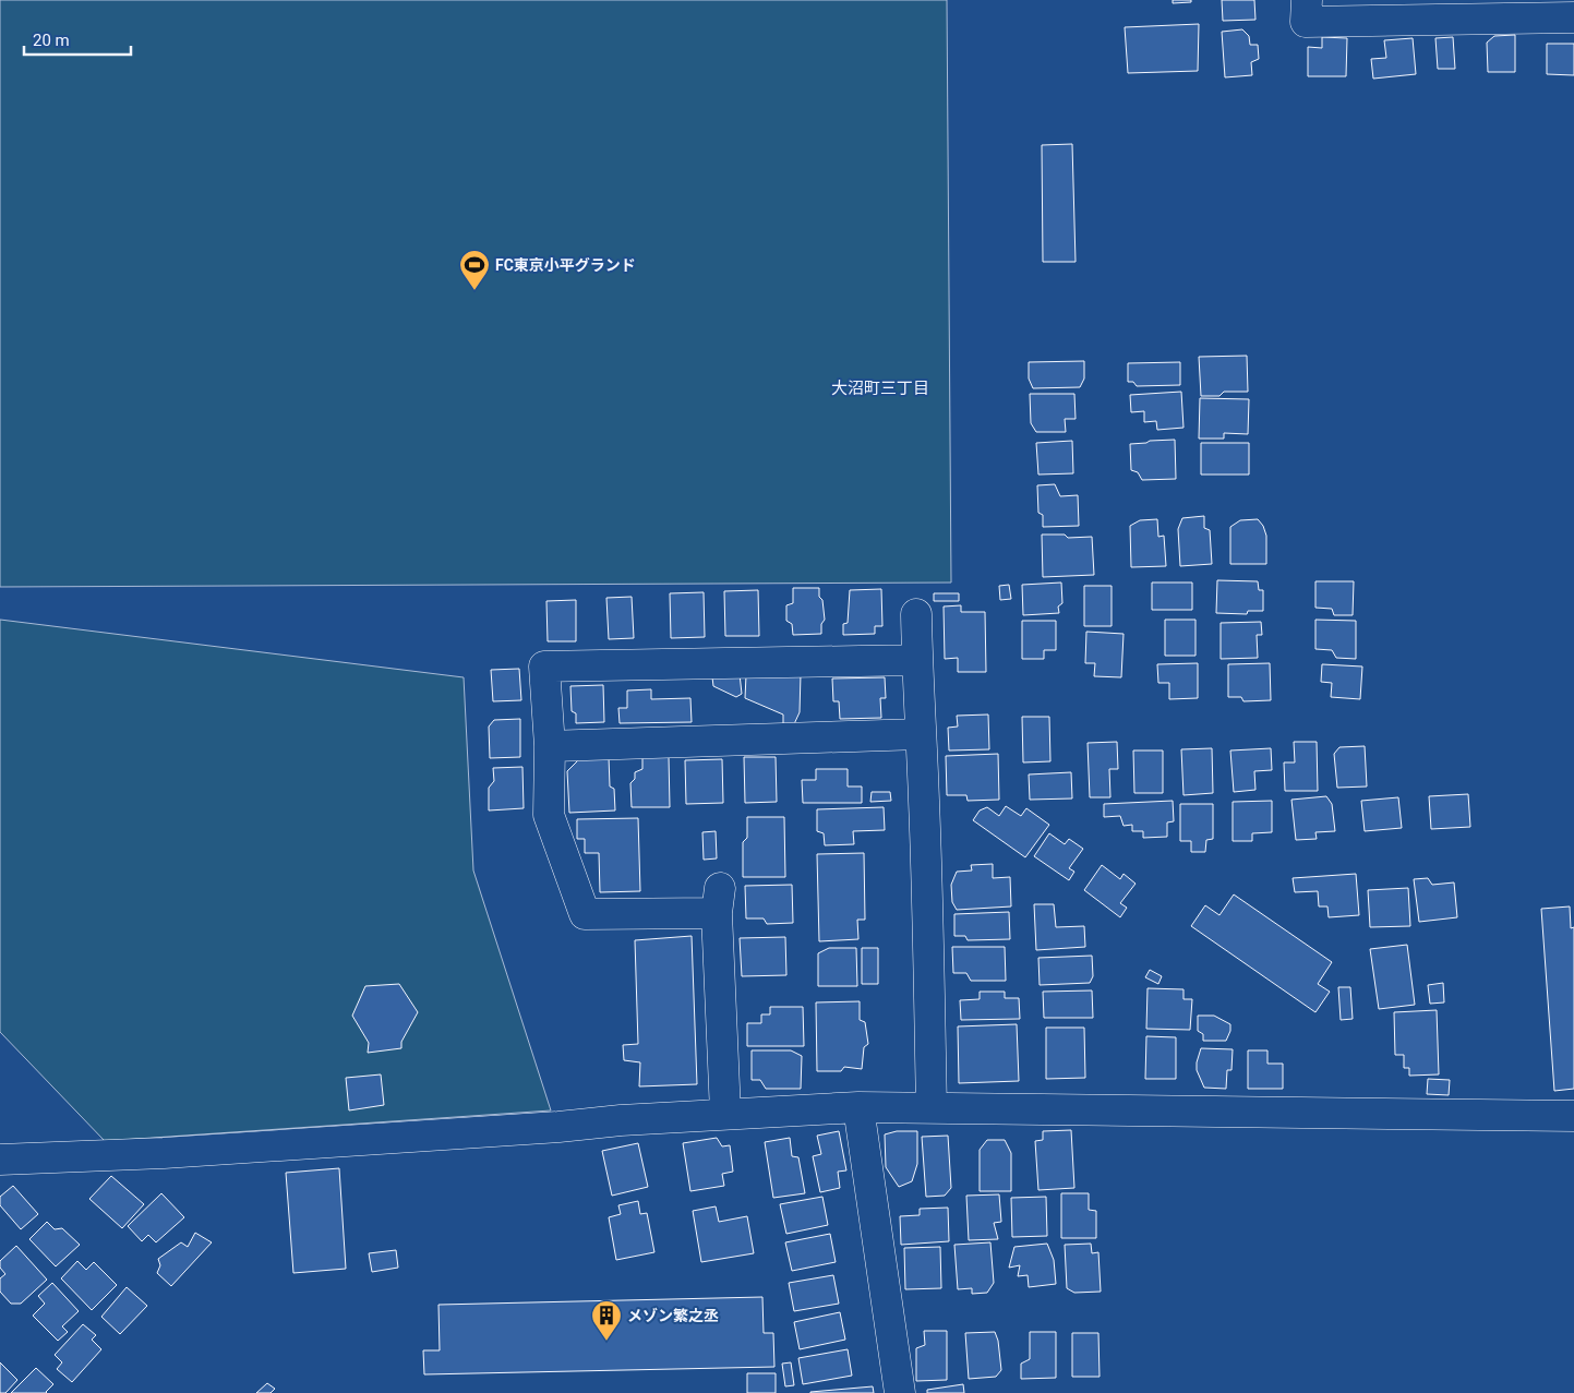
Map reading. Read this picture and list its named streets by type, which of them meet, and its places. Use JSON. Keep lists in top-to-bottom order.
{
  "districts": ["大沼町三丁目"],
  "places": {
    "sports": ["FC東京小平グランド"],
    "building": ["メゾン繁之丞"]
  },
  "scale_bar": "20 m"
}
